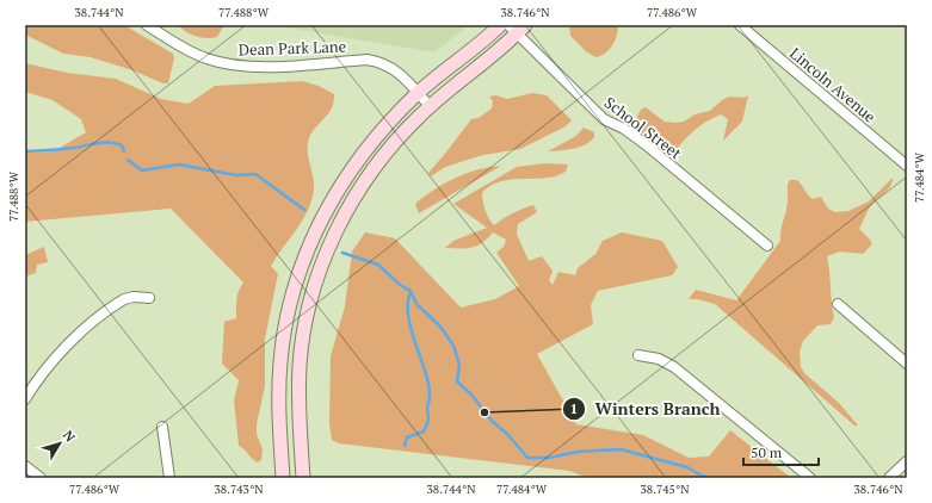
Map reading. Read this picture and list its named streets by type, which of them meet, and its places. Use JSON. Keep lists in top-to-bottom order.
{
  "streets": {
    "street": ["Dean Park Lane", "Lincoln Avenue", "School Street"]
  },
  "places": ["Winters Branch"],
  "scale_bar": "50 m",
  "north": "top right",
  "coordinates": [
    "38.744°N",
    "77.488°W",
    "38.746°N",
    "77.486°W",
    "77.484°W",
    "38.743°N",
    "38.745°N"
  ]
}
